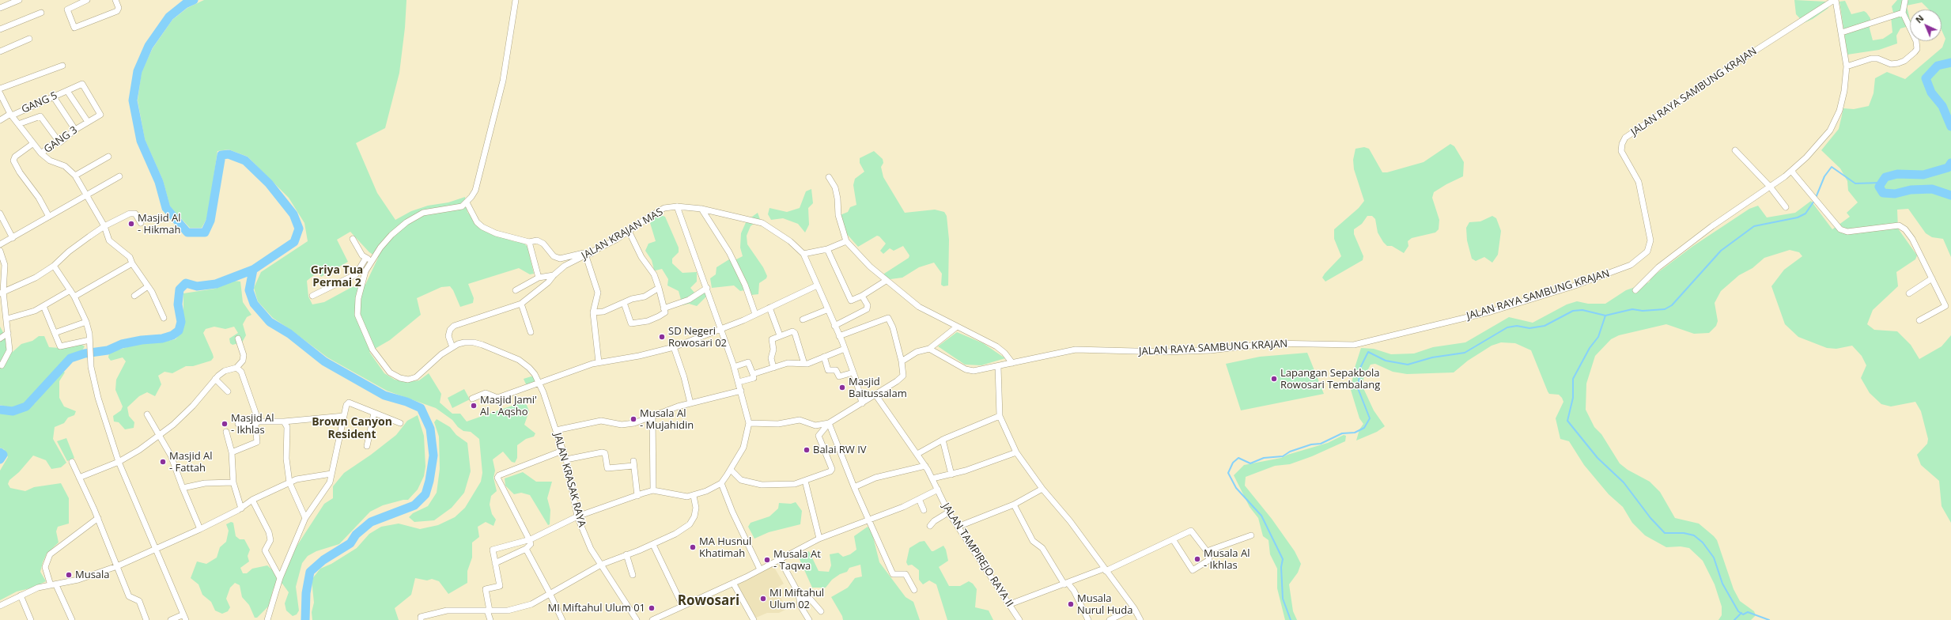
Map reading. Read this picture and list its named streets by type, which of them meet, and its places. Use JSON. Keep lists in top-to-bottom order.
{
  "streets": {
    "street": [
      "JALAN RAYA SAMBUNG KRAJAN",
      "GANG 5",
      "GANG 3",
      "JALAN KRAJAN MAS",
      "JALAN KRASAK RAYA",
      "JALAN TAMPIREJO RAYA II"
    ]
  },
  "crossings": [
    ["GANG 5", "GANG 3"],
    ["JALAN KRAJAN MAS", "JALAN KRASAK RAYA"]
  ],
  "districts": ["Griya Tua Permai 2", "Brown Canyon Resident", "Rowosari"],
  "places": [
    "Masjid Al - Hikmah",
    "SD Negeri Rowosari 02",
    "Lapangan Sepakbola Rowosari Tembalang",
    "Masjid Baitussalam",
    "Masjid Jami' Al - Aqsho",
    "Musala Al - Mujahidin",
    "Masjid Al - Ikhlas",
    "Balai RW IV",
    "Masjid Al - Fattah",
    "MA Husnul Khatimah",
    "Musala Al - Ikhlas",
    "Musala At - Taqwa",
    "Musala",
    "MI Miftahul Ulum 02",
    "Musala Nurul Huda",
    "MI Miftahul Ulum 01"
  ],
  "north": "top left"
}
